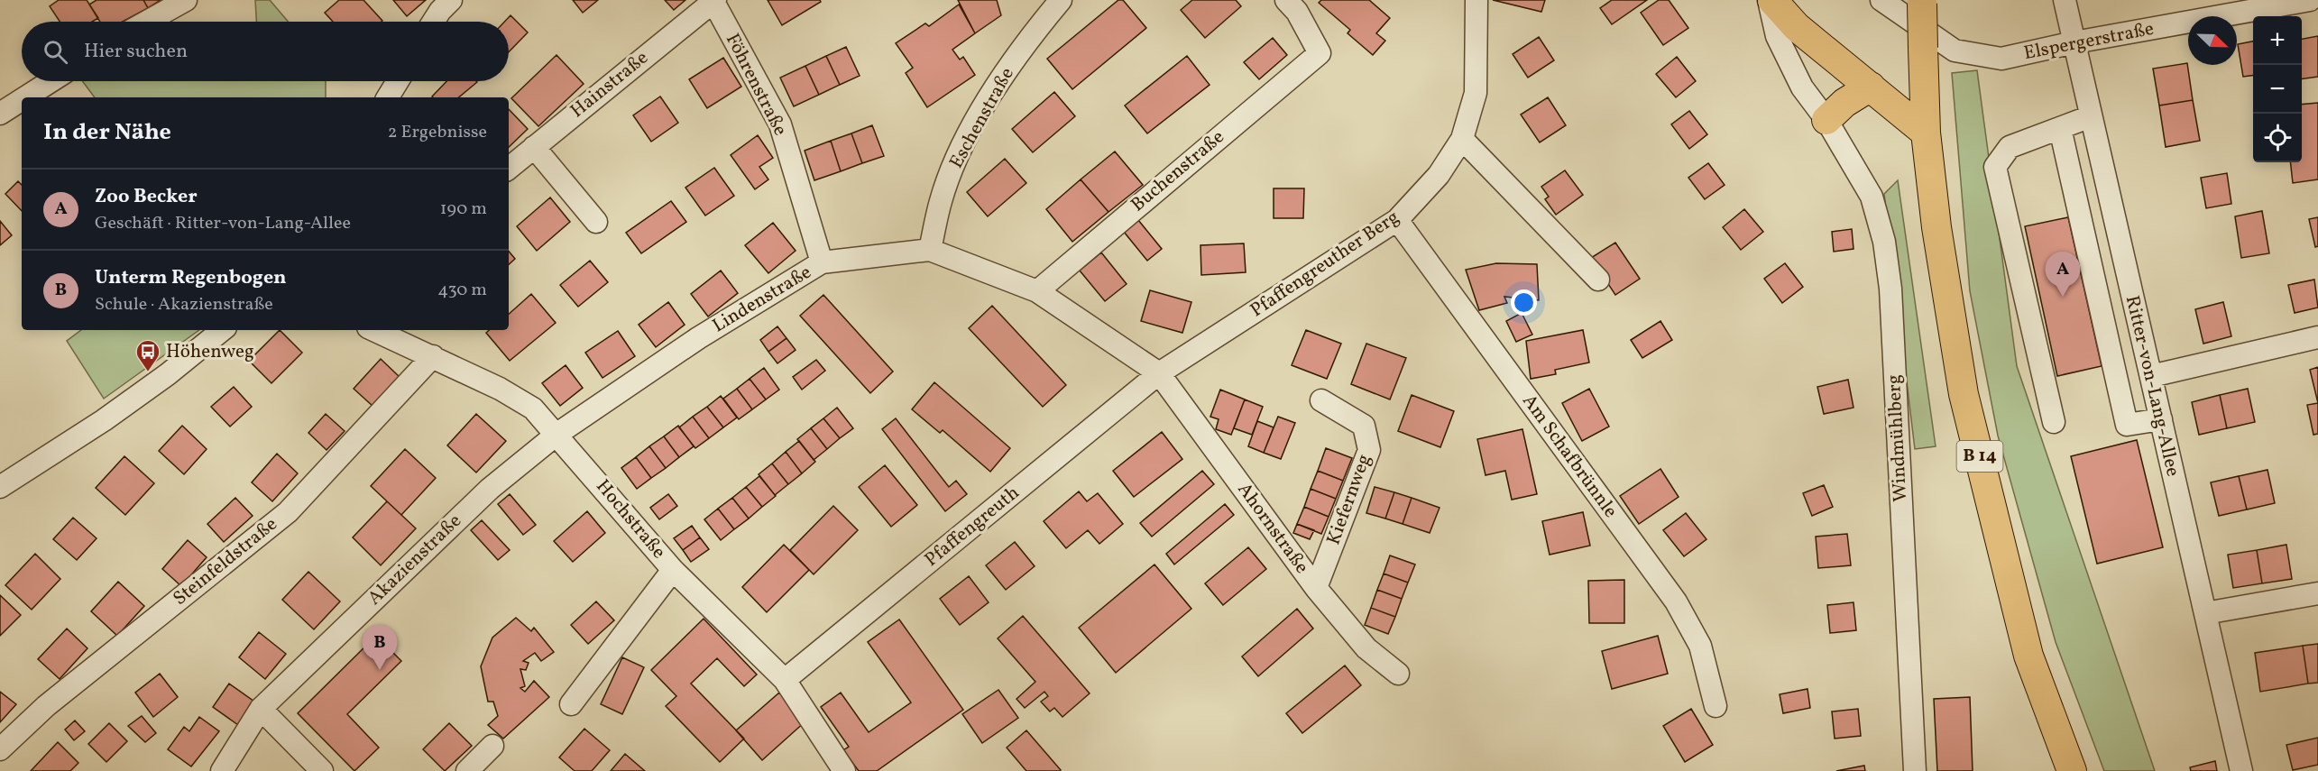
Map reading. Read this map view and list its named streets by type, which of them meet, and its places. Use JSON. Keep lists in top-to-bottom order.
{
  "streets": {
    "main road": ["B 14"],
    "street": [
      "Elspergerstraße",
      "Hainstraße",
      "Föhrenstraße",
      "Eschenstraße",
      "Buchenstraße",
      "Pfaffengreuther Berg",
      "Lindenstraße",
      "Ritter-von-Lang-Allee",
      "Windmühlberg",
      "Am Schafbrünnle",
      "Kiefernweg",
      "Hochstraße",
      "Pfaffengreuth",
      "Ahornstraße",
      "Akazienstraße",
      "Steinfeldstraße"
    ]
  },
  "crossings": [
    ["Elspergerstraße", "Ritter-von-Lang-Allee"],
    ["Hainstraße", "Föhrenstraße"],
    ["Föhrenstraße", "Lindenstraße"],
    ["Eschenstraße", "Lindenstraße"],
    ["Buchenstraße", "Lindenstraße"],
    ["Pfaffengreuther Berg", "Lindenstraße"],
    ["Pfaffengreuther Berg", "Am Schafbrünnle"],
    ["Pfaffengreuther Berg", "Pfaffengreuth"],
    ["Pfaffengreuther Berg", "Ahornstraße"],
    ["Lindenstraße", "Hochstraße"],
    ["Lindenstraße", "Pfaffengreuth"],
    ["Lindenstraße", "Ahornstraße"],
    ["Lindenstraße", "Akazienstraße"],
    ["Kiefernweg", "Ahornstraße"],
    ["Hochstraße", "Pfaffengreuth"],
    ["Hochstraße", "Akazienstraße"],
    ["Hochstraße", "Steinfeldstraße"],
    ["Pfaffengreuth", "Ahornstraße"]
  ],
  "places": {
    "bus stop": ["Höhenweg"]
  },
  "north": "bottom right",
  "page": {
    "map_buttons": ["+", "−"],
    "search": "Hier suchen",
    "heading": ["In der Nähe", "2 Ergebnisse"],
    "list": [
      {
        "mark": "A",
        "name": "Zoo Becker",
        "note": "Geschäft · Ritter-von-Lang-Allee",
        "value": "190 m"
      },
      {
        "mark": "B",
        "name": "Unterm Regenbogen",
        "note": "Schule · Akazienstraße",
        "value": "430 m"
      }
    ],
    "pins": ["A", "B"]
  }
}
